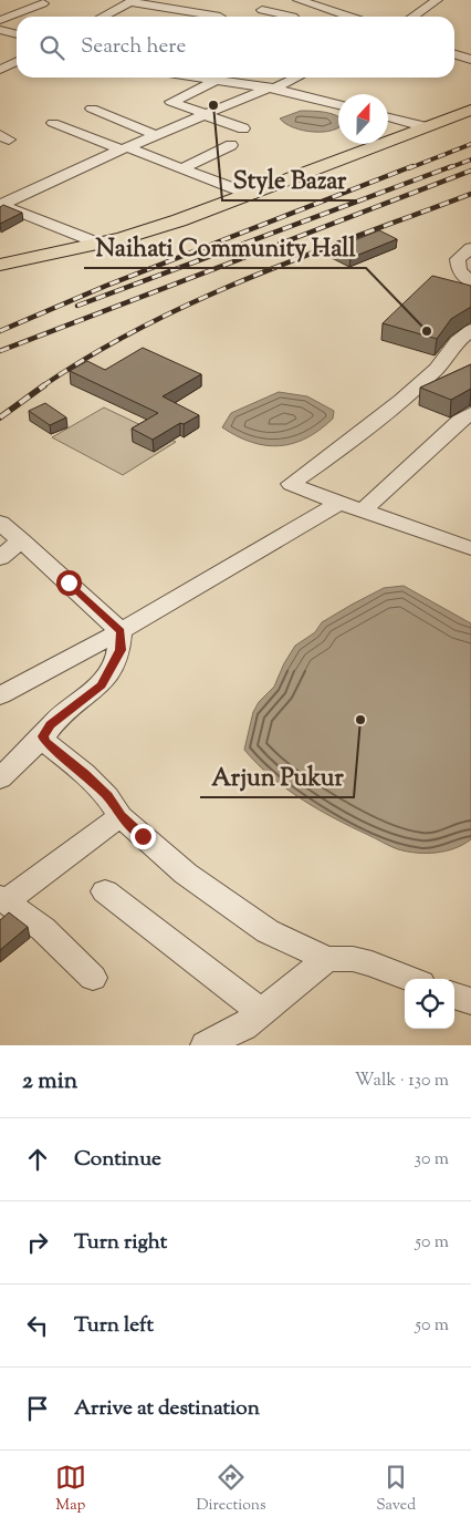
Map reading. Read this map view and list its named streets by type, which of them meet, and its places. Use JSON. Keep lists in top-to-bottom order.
{
  "places": ["Style Bazar", "Naihati Community Hall", "Arjun Pukur"],
  "north": "top",
  "page": {
    "search": "Search here",
    "heading": ["2 min", "Walk · 130 m"],
    "list": [
      ["Continue", "30 m"],
      ["Turn right", "50 m"],
      ["Turn left", "50 m"],
      "Arrive at destination"
    ],
    "nav": ["Map", "Directions", "Saved"]
  }
}
